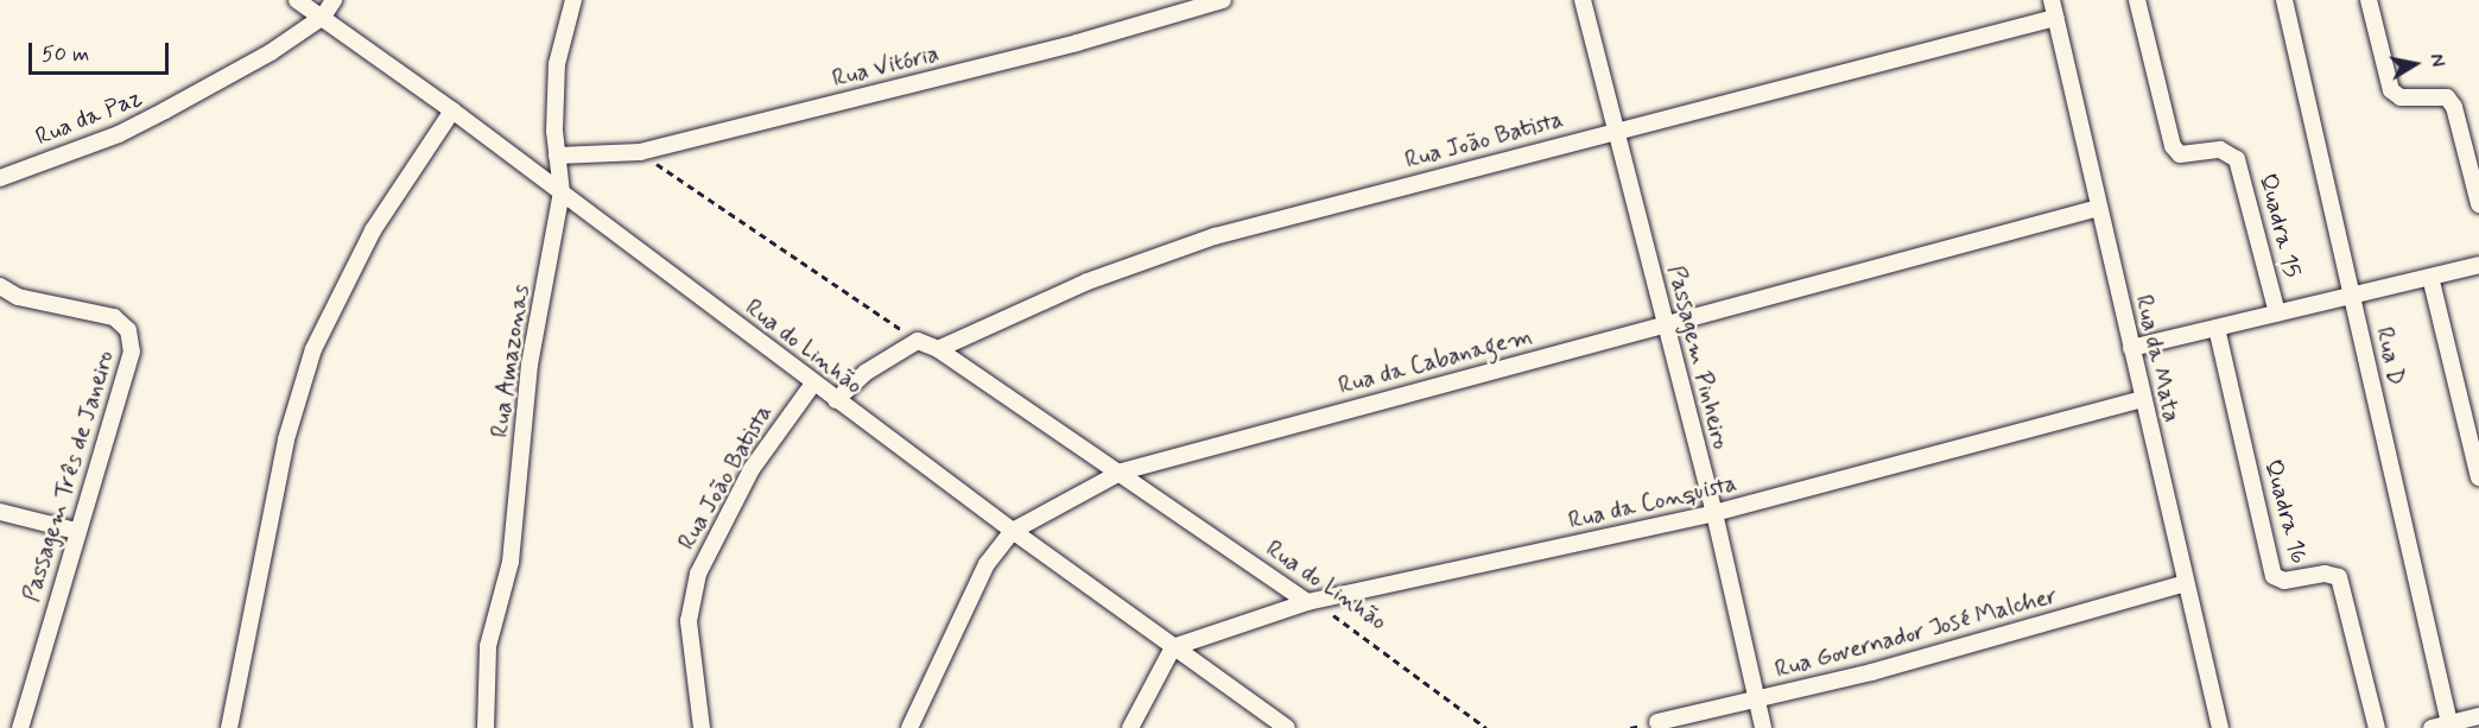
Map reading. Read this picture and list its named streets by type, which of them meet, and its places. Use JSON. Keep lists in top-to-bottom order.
{
  "streets": {
    "street": [
      "Rua Vitória",
      "Rua da Paz",
      "Rua João Batista",
      "Quadra 15",
      "Rua do Linhão",
      "Rua D",
      "Passagem Pinheiro",
      "Rua da Mata",
      "Rua Amazonas",
      "Rua da Cabanagem",
      "Passagem Três de Janeiro",
      "Rua da Conquista",
      "Quadra 16",
      "Rua Governador José Malcher"
    ]
  },
  "crossings": [
    ["Rua Vitória", "Rua Amazonas"],
    ["Rua da Paz", "Rua do Linhão"],
    ["Rua João Batista", "Rua do Linhão"],
    ["Rua João Batista", "Passagem Pinheiro"],
    ["Rua João Batista", "Rua da Mata"],
    ["Rua do Linhão", "Rua Amazonas"],
    ["Rua do Linhão", "Rua da Cabanagem"],
    ["Rua do Linhão", "Rua da Conquista"],
    ["Passagem Pinheiro", "Rua da Cabanagem"],
    ["Passagem Pinheiro", "Rua da Conquista"],
    ["Passagem Pinheiro", "Rua Governador José Malcher"],
    ["Rua da Mata", "Rua da Cabanagem"],
    ["Rua da Mata", "Rua da Conquista"],
    ["Rua da Mata", "Rua Governador José Malcher"]
  ],
  "scale_bar": "50 m",
  "north": "right"
}
